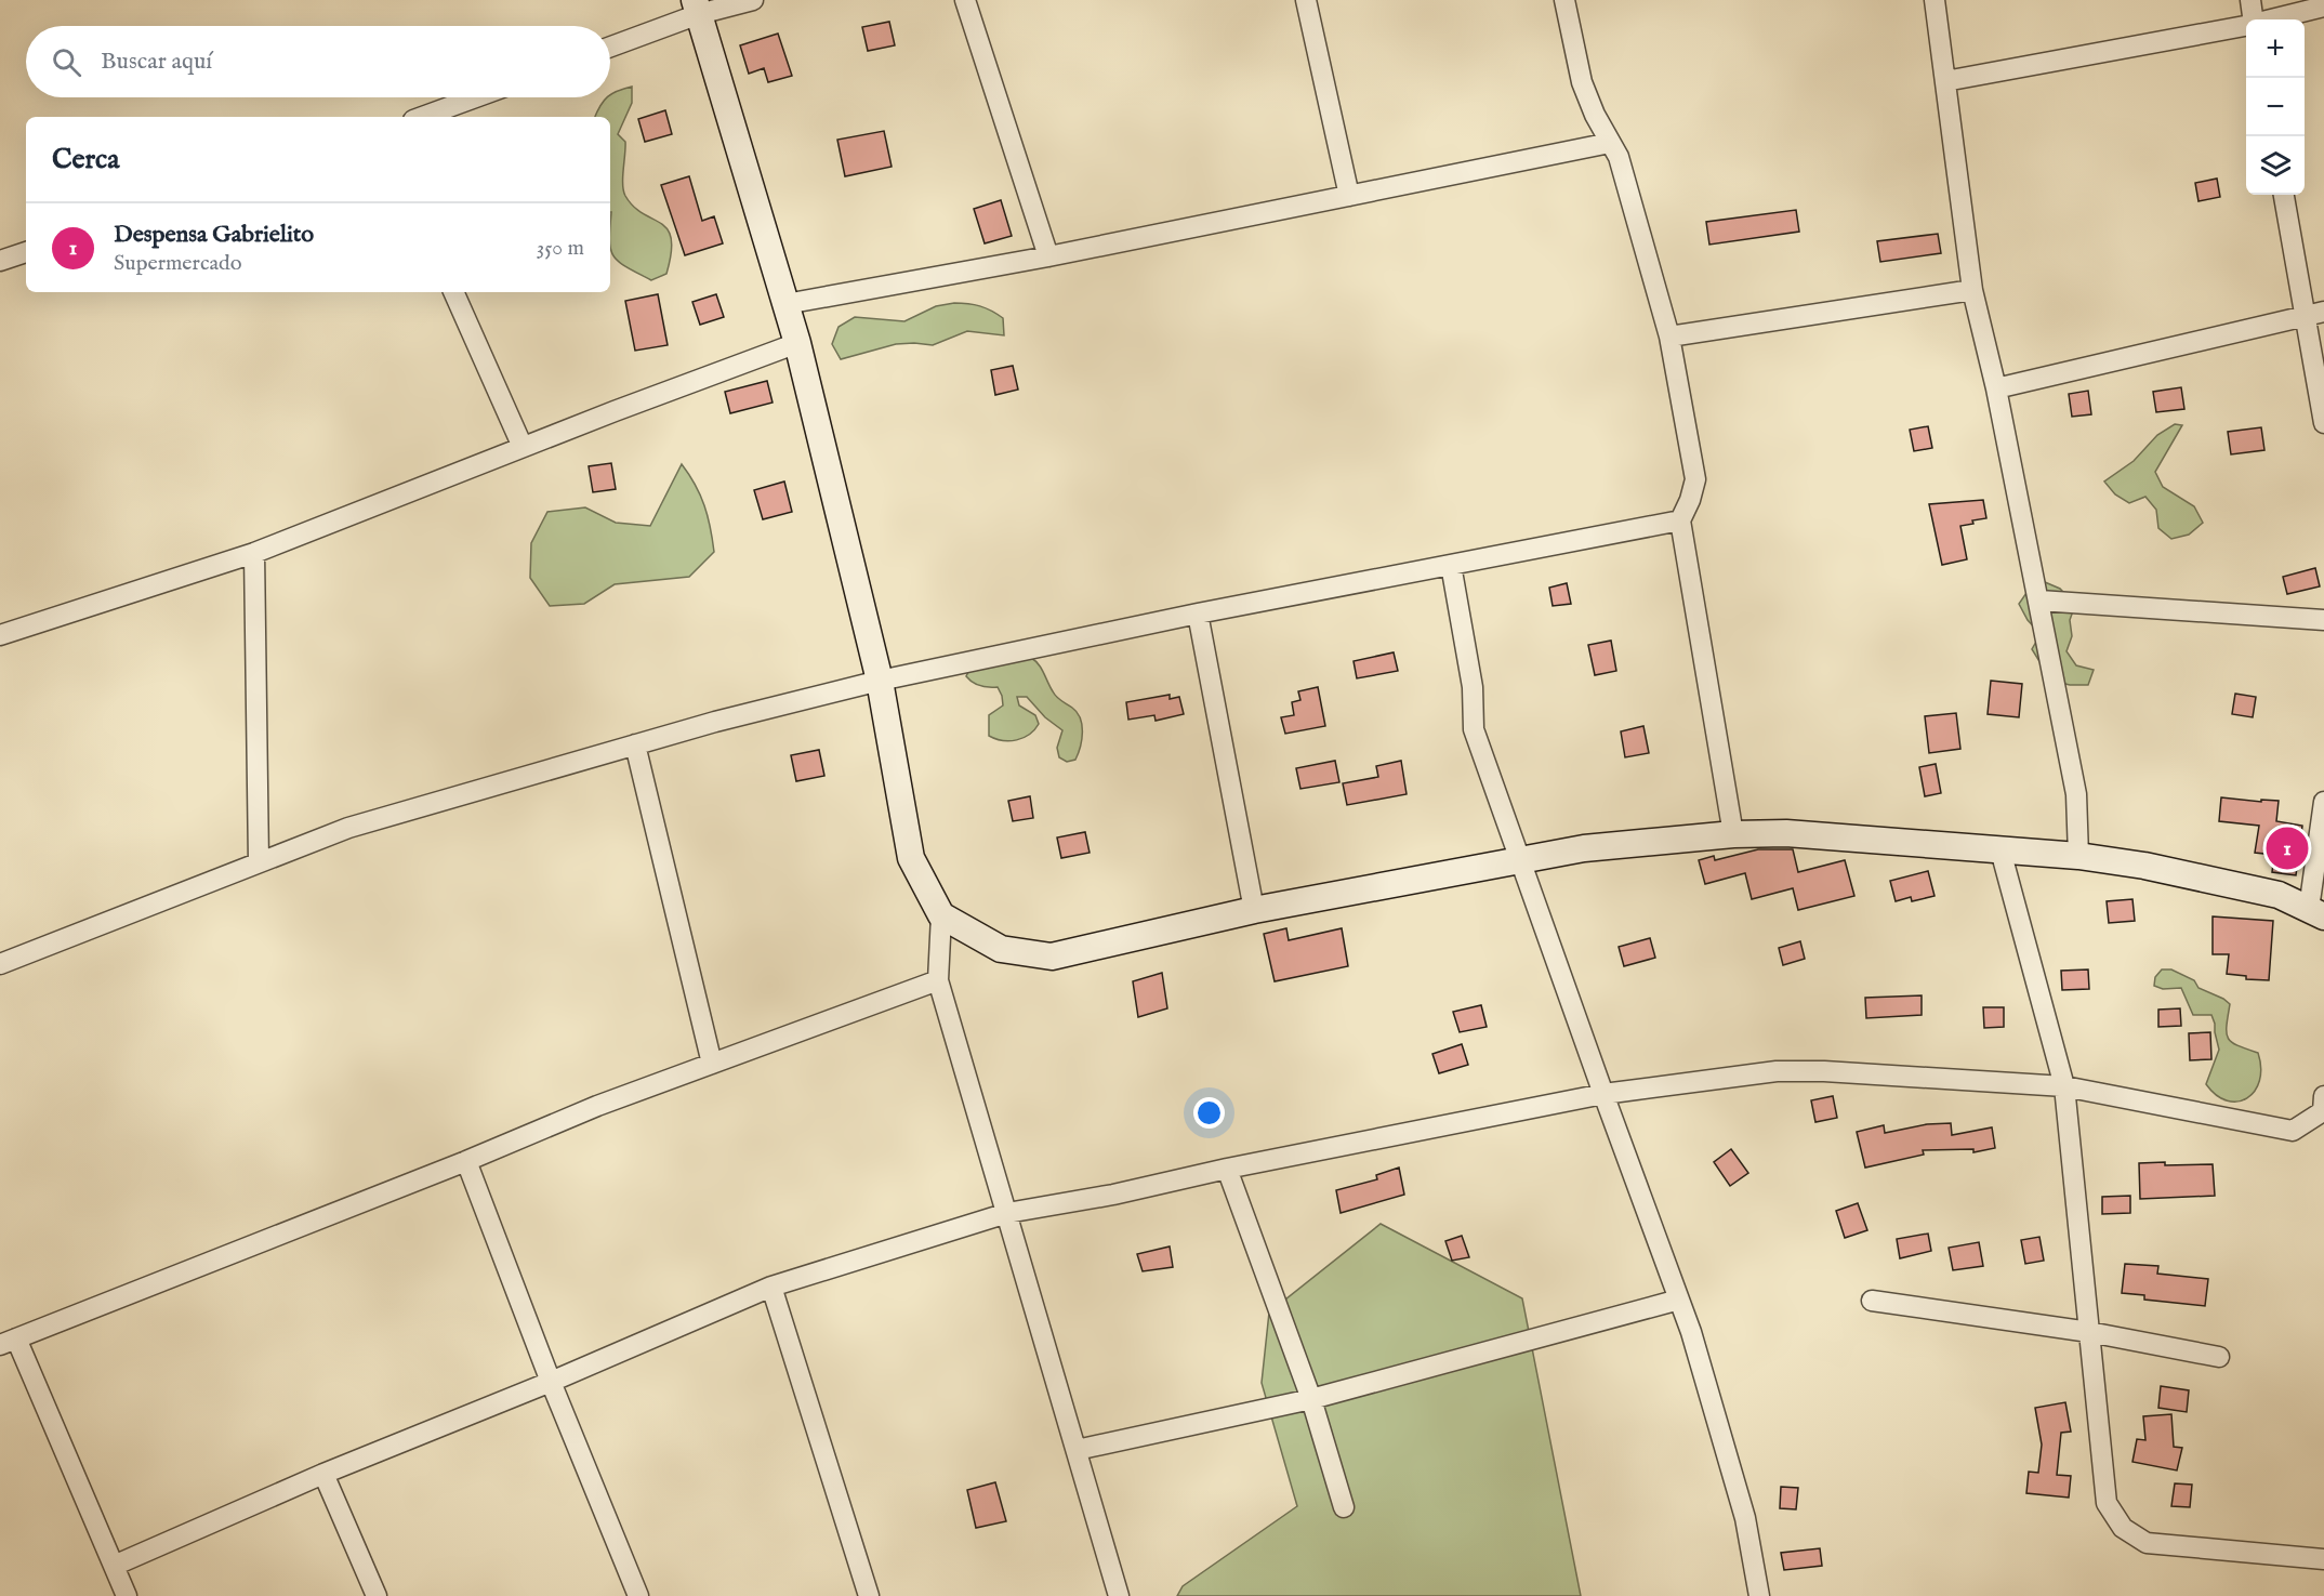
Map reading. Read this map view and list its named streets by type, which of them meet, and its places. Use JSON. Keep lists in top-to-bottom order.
{
  "page": {
    "map_buttons": ["+", "−"],
    "search": "Buscar aquí",
    "heading": "Cerca",
    "list": [
      {
        "mark": "1",
        "name": "Despensa Gabrielito",
        "note": "Supermercado",
        "value": "350 m"
      }
    ],
    "pins": "1"
  }
}
